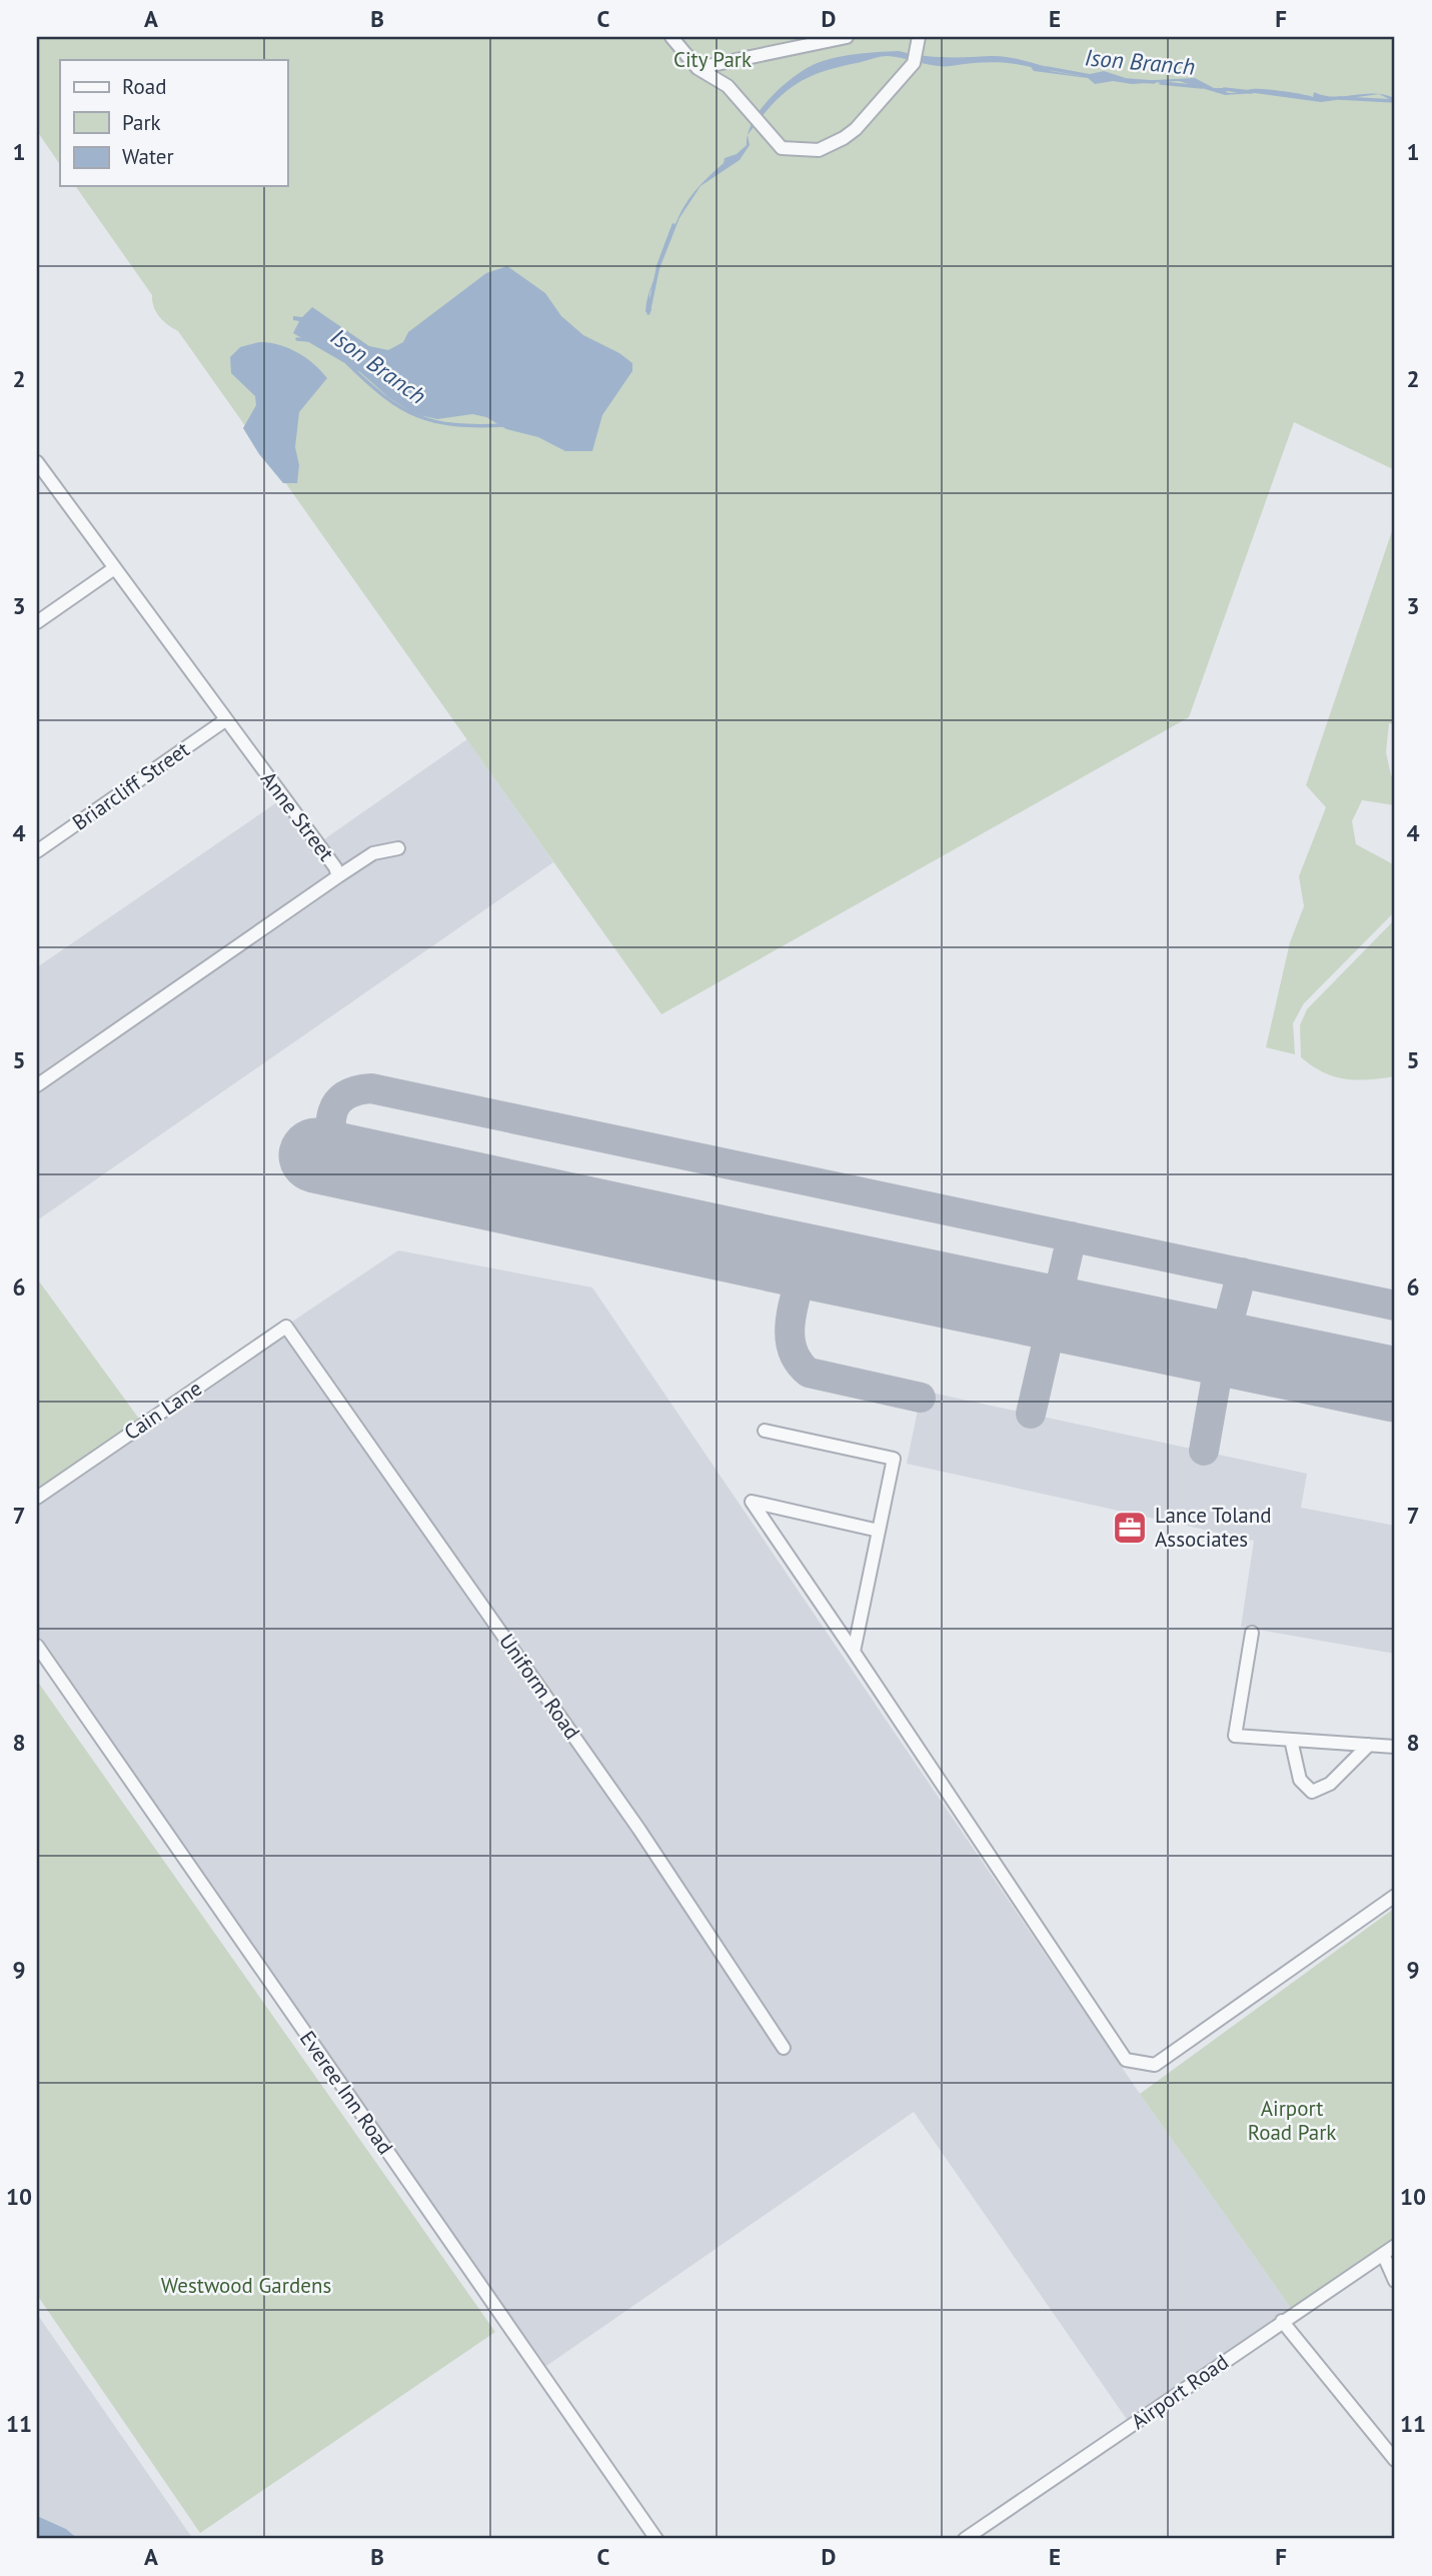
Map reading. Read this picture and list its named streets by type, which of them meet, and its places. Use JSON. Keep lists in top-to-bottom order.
{
  "streets": {
    "street": [
      "Briarcliff Street",
      "Anne Street",
      "Cain Lane",
      "Uniform Road",
      "Everee Inn Road",
      "Airport Road"
    ]
  },
  "crossings": [
    ["Briarcliff Street", "Anne Street"],
    ["Cain Lane", "Uniform Road"]
  ],
  "water": ["Ison Branch"],
  "parks": ["City Park", "Airport Road Park", "Westwood Gardens"],
  "places": {
    "office": ["Lance Toland Associates"]
  },
  "legend": ["Road", "Park", "Water"],
  "grid": {
    "columns": [
      "A",
      "B",
      "C",
      "D",
      "E",
      "F"
    ],
    "rows": [
      "1",
      "2",
      "3",
      "4",
      "5",
      "6",
      "7",
      "8",
      "9",
      "10",
      "11"
    ]
  }
}
